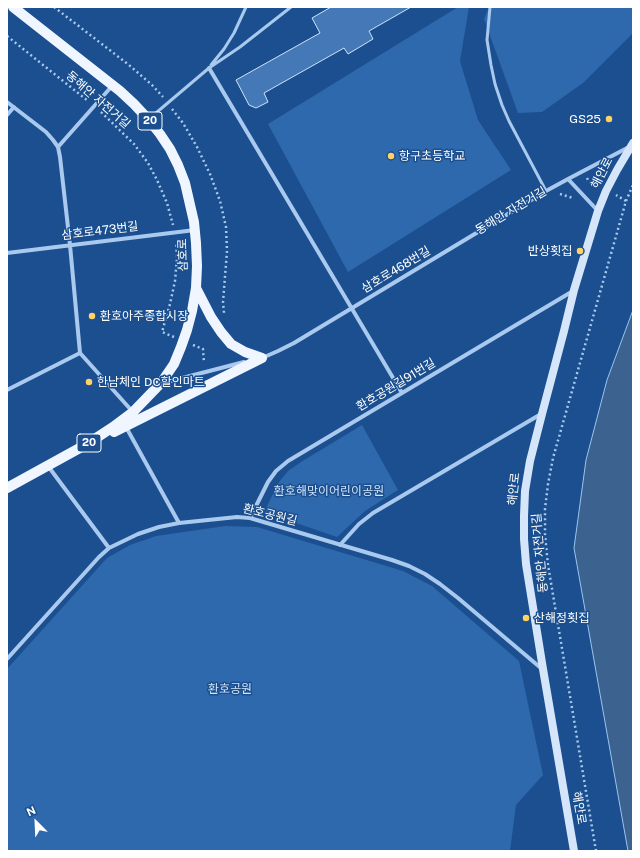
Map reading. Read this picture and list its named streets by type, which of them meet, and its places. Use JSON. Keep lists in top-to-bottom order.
{
  "streets": {
    "main road": ["20", "삼호로"],
    "street": [
      "해안로",
      "삼호로473번길",
      "삼호로468번길",
      "환호공원길91번길",
      "환호공원길"
    ],
    "path": ["동해안 자전거길"]
  },
  "crossings": [
    ["동해안 자전거길", "삼호로473번길"],
    ["해안로", "삼호로468번길"],
    ["해안로", "환호공원길91번길"],
    ["해안로", "환호공원길"],
    ["삼호로473번길", "삼호로"],
    ["삼호로", "삼호로468번길"],
    ["환호공원길91번길", "환호공원길"]
  ],
  "parks": ["환호해맞이어린이공원", "환호공원"],
  "places": [
    "GS25",
    "항구초등학교",
    "반상횟집",
    "환호아주종합시장",
    "한남체인 DC할인마트",
    "산해정횟집"
  ],
  "north": "top left"
}
